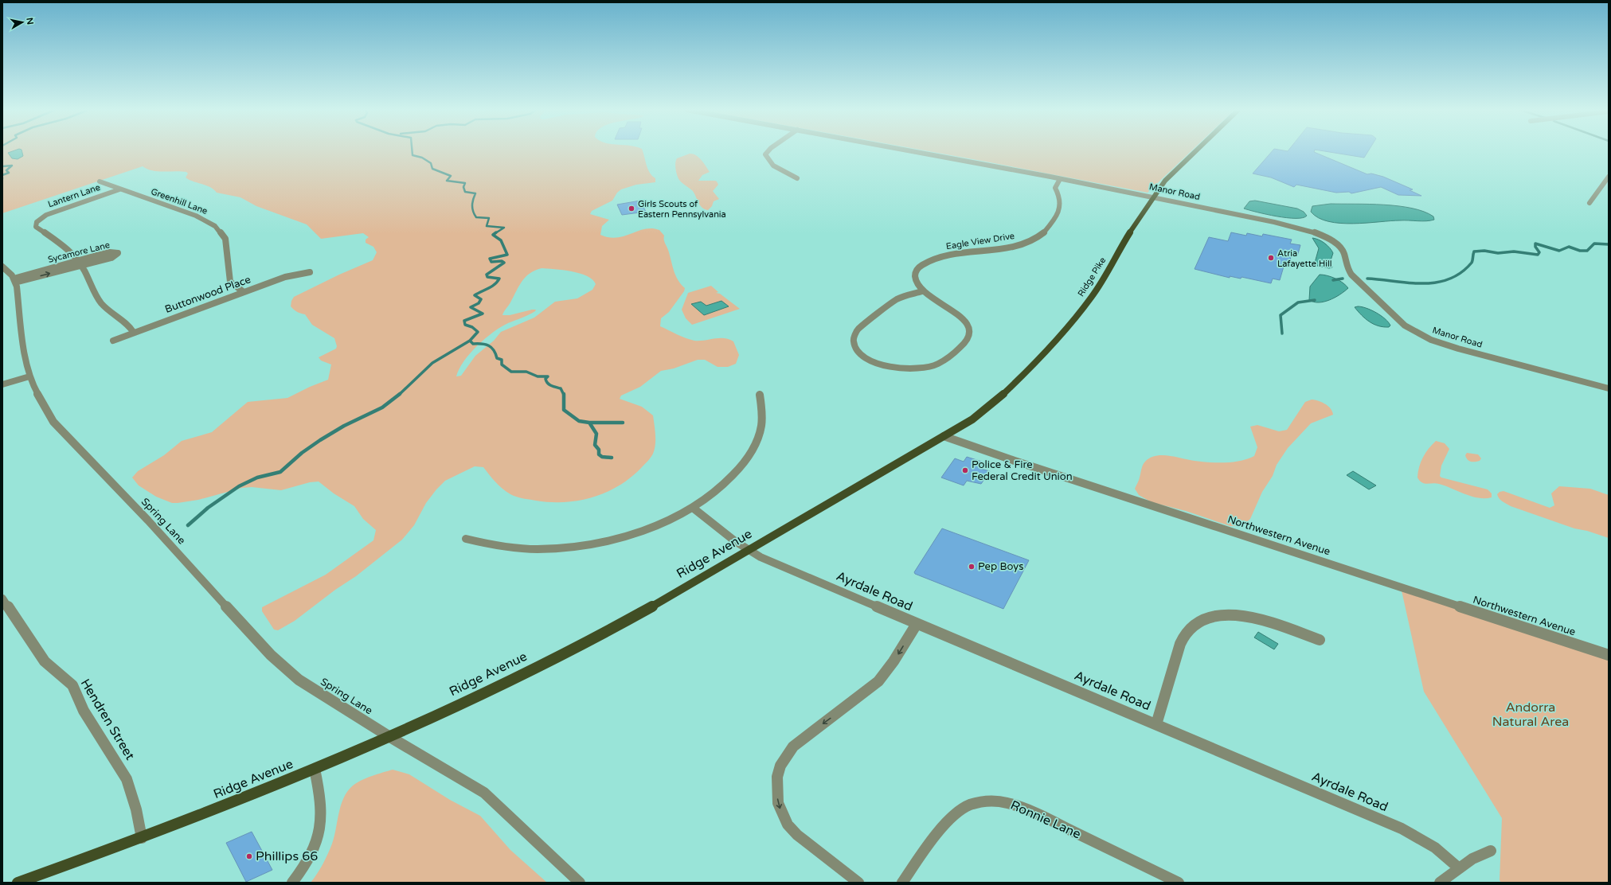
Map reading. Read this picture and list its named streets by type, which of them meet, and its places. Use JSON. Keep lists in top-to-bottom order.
{
  "streets": {
    "main road": ["Ridge Pike", "Ridge Avenue"],
    "street": [
      "Manor Road",
      "Lantern Lane",
      "Greenhill Lane",
      "Eagle View Drive",
      "Sycamore Lane",
      "Buttonwood Place",
      "Spring Lane",
      "Northwestern Avenue",
      "Ayrdale Road",
      "Hendren Street",
      "Ronnie Lane"
    ]
  },
  "crossings": [
    ["Manor Road", "Eagle View Drive"],
    ["Manor Road", "Ridge Pike"],
    ["Lantern Lane", "Greenhill Lane"],
    ["Lantern Lane", "Sycamore Lane"],
    ["Lantern Lane", "Buttonwood Place"],
    ["Greenhill Lane", "Buttonwood Place"],
    ["Sycamore Lane", "Spring Lane"],
    ["Ridge Pike", "Northwestern Avenue"],
    ["Ridge Pike", "Ridge Avenue"],
    ["Spring Lane", "Ridge Avenue"],
    ["Northwestern Avenue", "Ridge Avenue"],
    ["Ridge Avenue", "Ayrdale Road"],
    ["Ridge Avenue", "Hendren Street"]
  ],
  "parks": ["Andorra Natural Area"],
  "places": [
    "Girls Scouts of Eastern Pennsylvania",
    "Atria Lafayette Hill",
    "Police & Fire Federal Credit Union",
    "Pep Boys",
    "Phillips 66"
  ],
  "north": "right"
}
